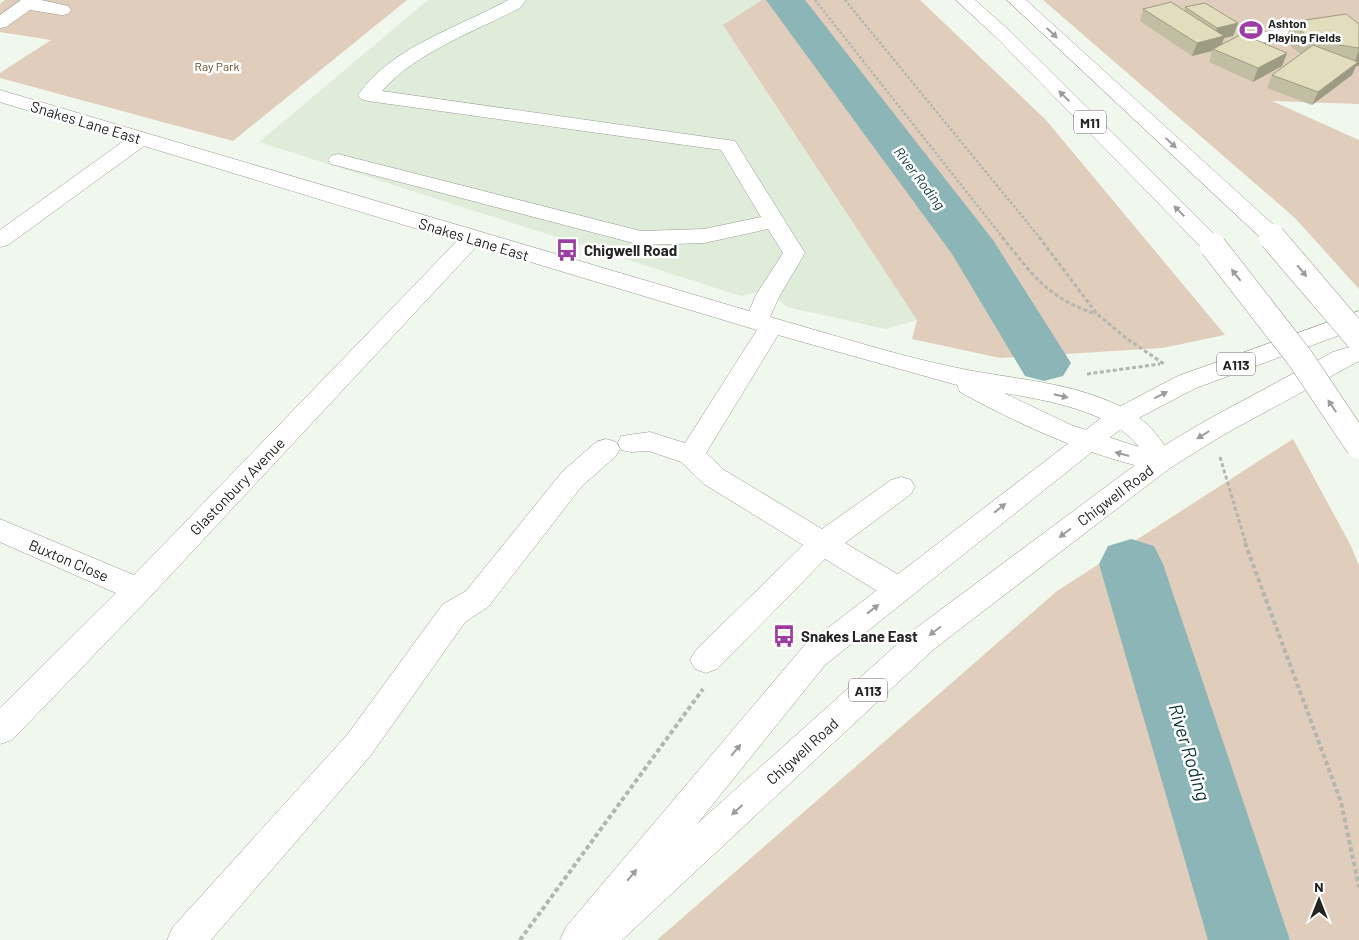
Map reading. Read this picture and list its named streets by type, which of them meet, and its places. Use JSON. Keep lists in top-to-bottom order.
{
  "streets": {
    "main road": [
      "Snakes Lane East",
      "M11",
      "A113",
      "Glastonbury Avenue",
      "Chigwell Road",
      "Buxton Close"
    ]
  },
  "crossings": [
    ["Snakes Lane East", "A113"],
    ["Snakes Lane East", "Glastonbury Avenue"],
    ["Snakes Lane East", "Chigwell Road"],
    ["A113", "Chigwell Road"],
    ["Glastonbury Avenue", "Buxton Close"]
  ],
  "water": ["River Roding"],
  "parks": ["Ray Park"],
  "places": {
    "sports": ["Ashton Playing Fields"],
    "bus stop": ["Chigwell Road", "Snakes Lane East"]
  },
  "north": "top"
}
